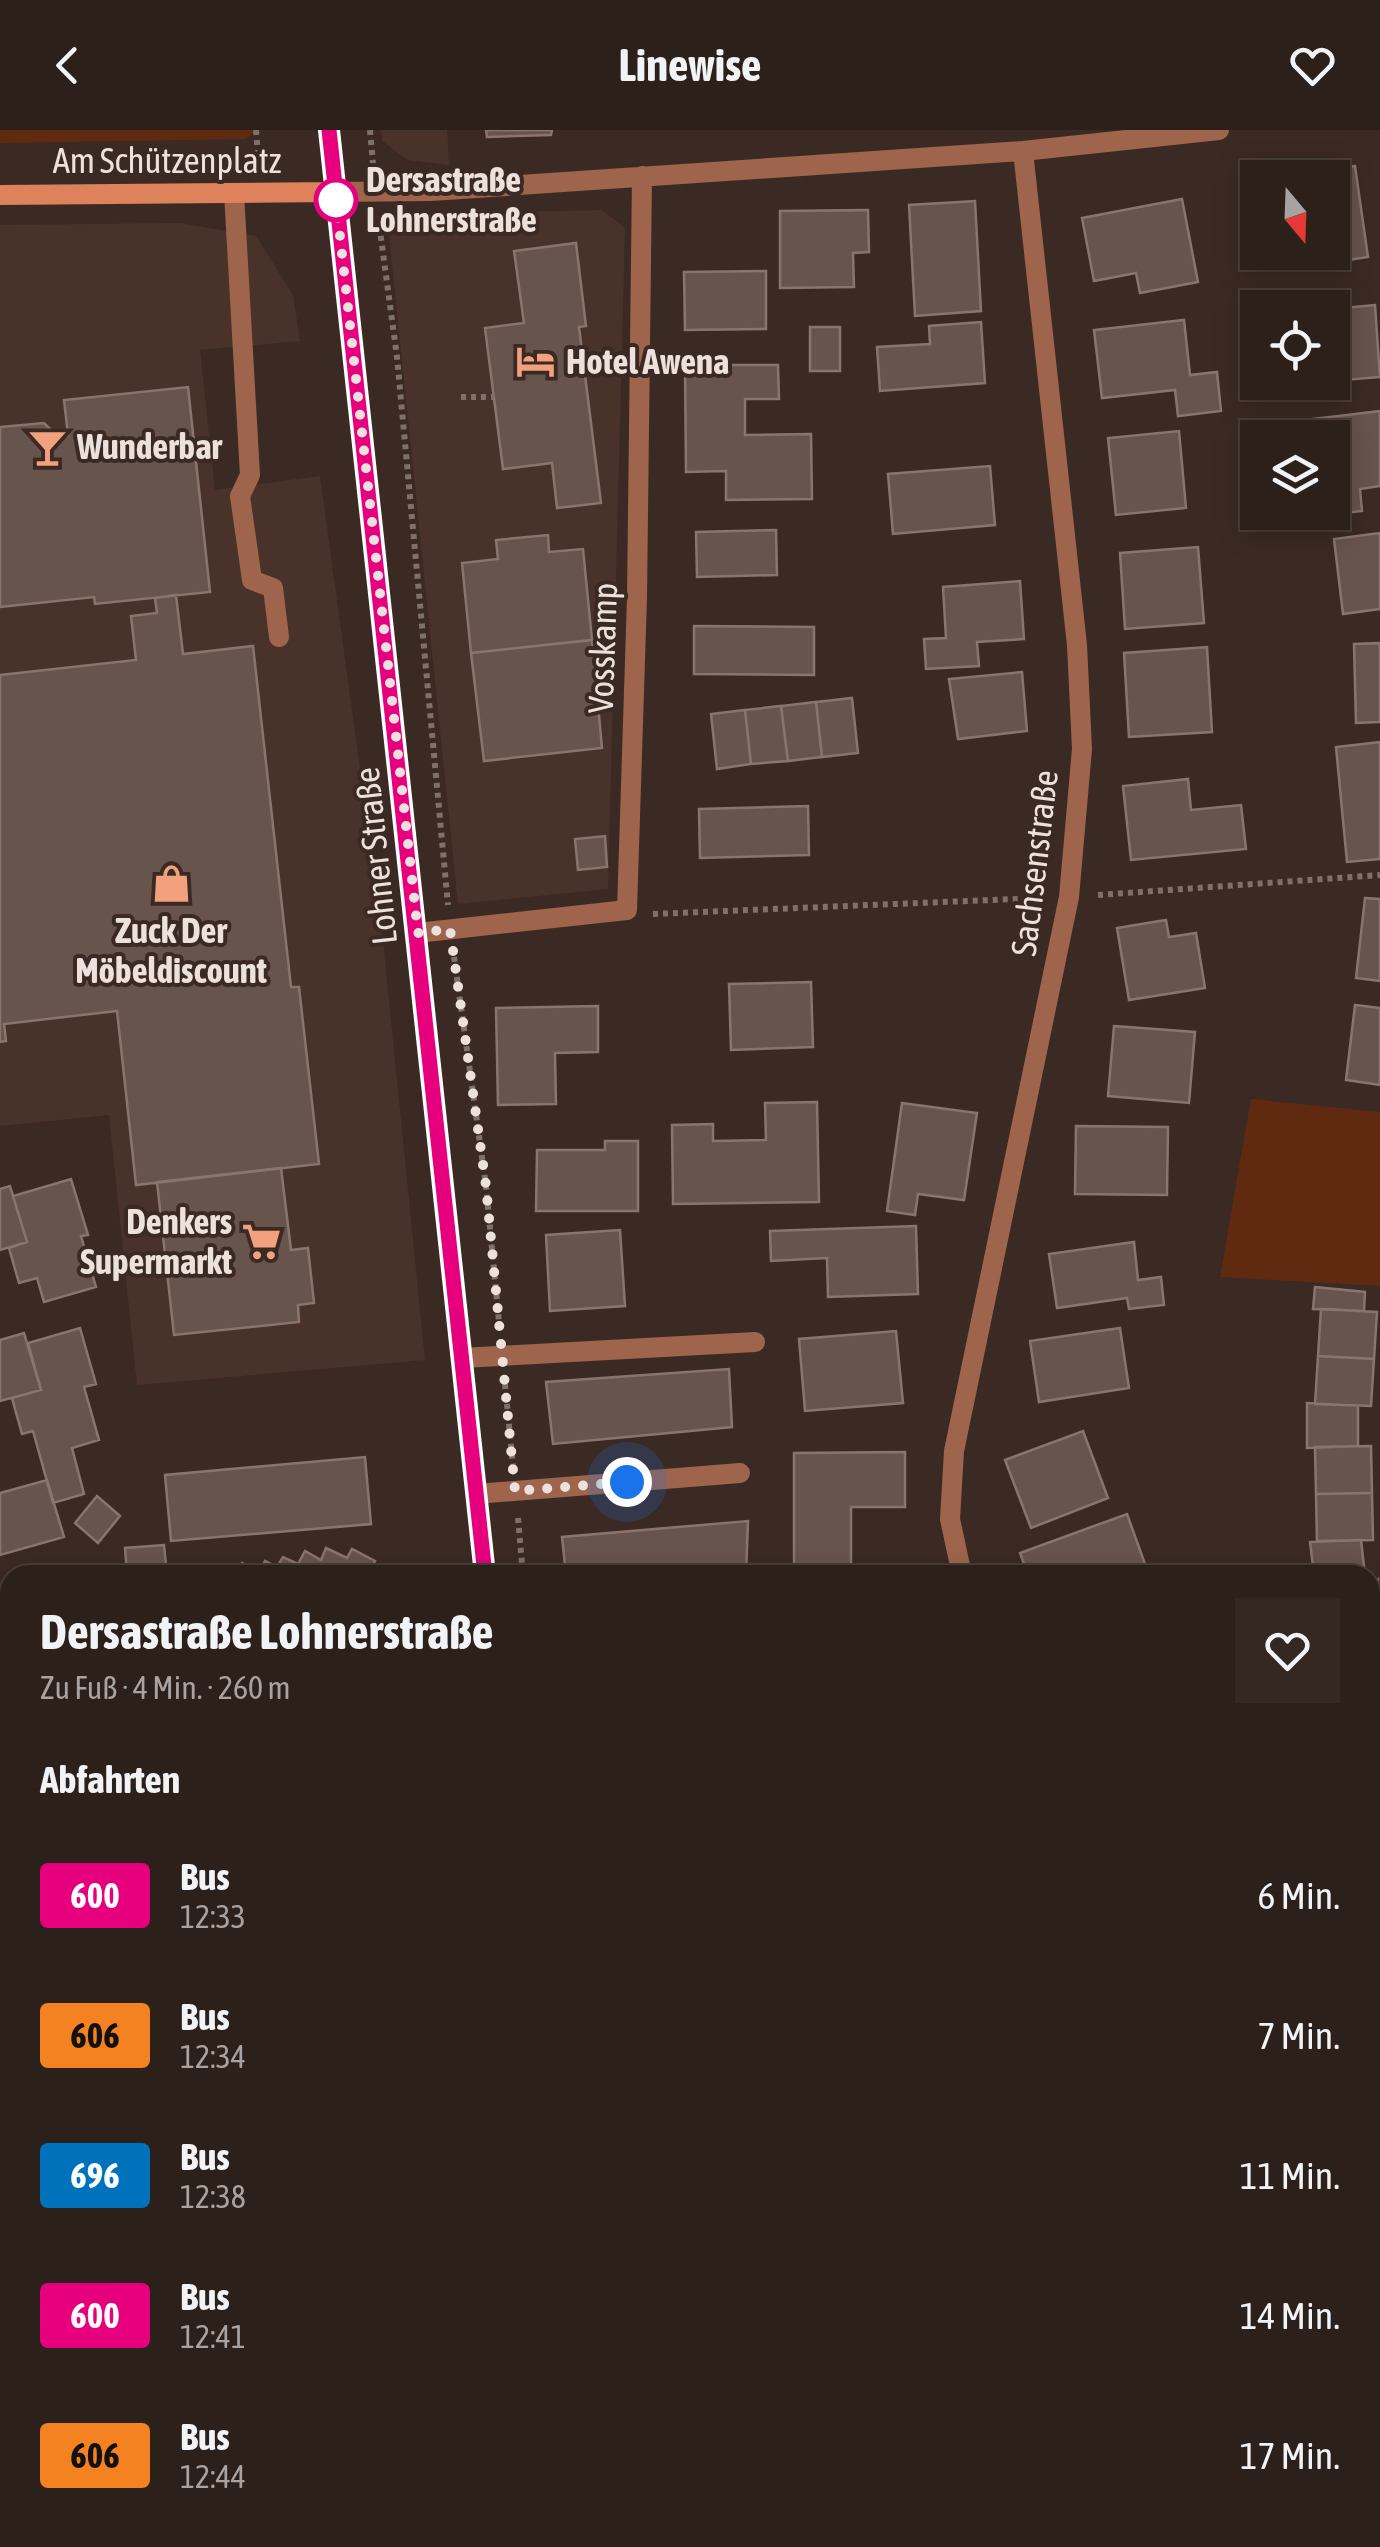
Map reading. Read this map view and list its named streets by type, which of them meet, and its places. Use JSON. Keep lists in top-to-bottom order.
{
  "streets": {
    "main road": ["Am Schützenplatz", "Lohner Straße"],
    "street": ["Vosskamp", "Sachsenstraße"]
  },
  "crossings": [
    ["Am Schützenplatz", "Lohner Straße"]
  ],
  "places": {
    "other": ["Dersastraße Lohnerstraße"],
    "hotel": ["Hotel Awena"],
    "bar": ["Wunderbar"],
    "shop": ["Zuck Der Möbeldiscount"],
    "supermarket": ["Denkers Supermarkt"]
  },
  "lines": ["bus line 600"],
  "north": "bottom",
  "page": {
    "header": "Linewise",
    "heading": [
      ["Dersastraße Lohnerstraße", "Zu Fuß · 4 Min. · 260 m"],
      "Abfahrten"
    ],
    "list": [
      {
        "mark": "600",
        "name": "Bus",
        "note": "12:33",
        "value": "6 Min."
      },
      {
        "mark": "606",
        "name": "Bus",
        "note": "12:34",
        "value": "7 Min."
      },
      {
        "mark": "696",
        "name": "Bus",
        "note": "12:38",
        "value": "11 Min."
      },
      {
        "mark": "600",
        "name": "Bus",
        "note": "12:41",
        "value": "14 Min."
      },
      {
        "mark": "606",
        "name": "Bus",
        "note": "12:44",
        "value": "17 Min."
      }
    ]
  }
}
